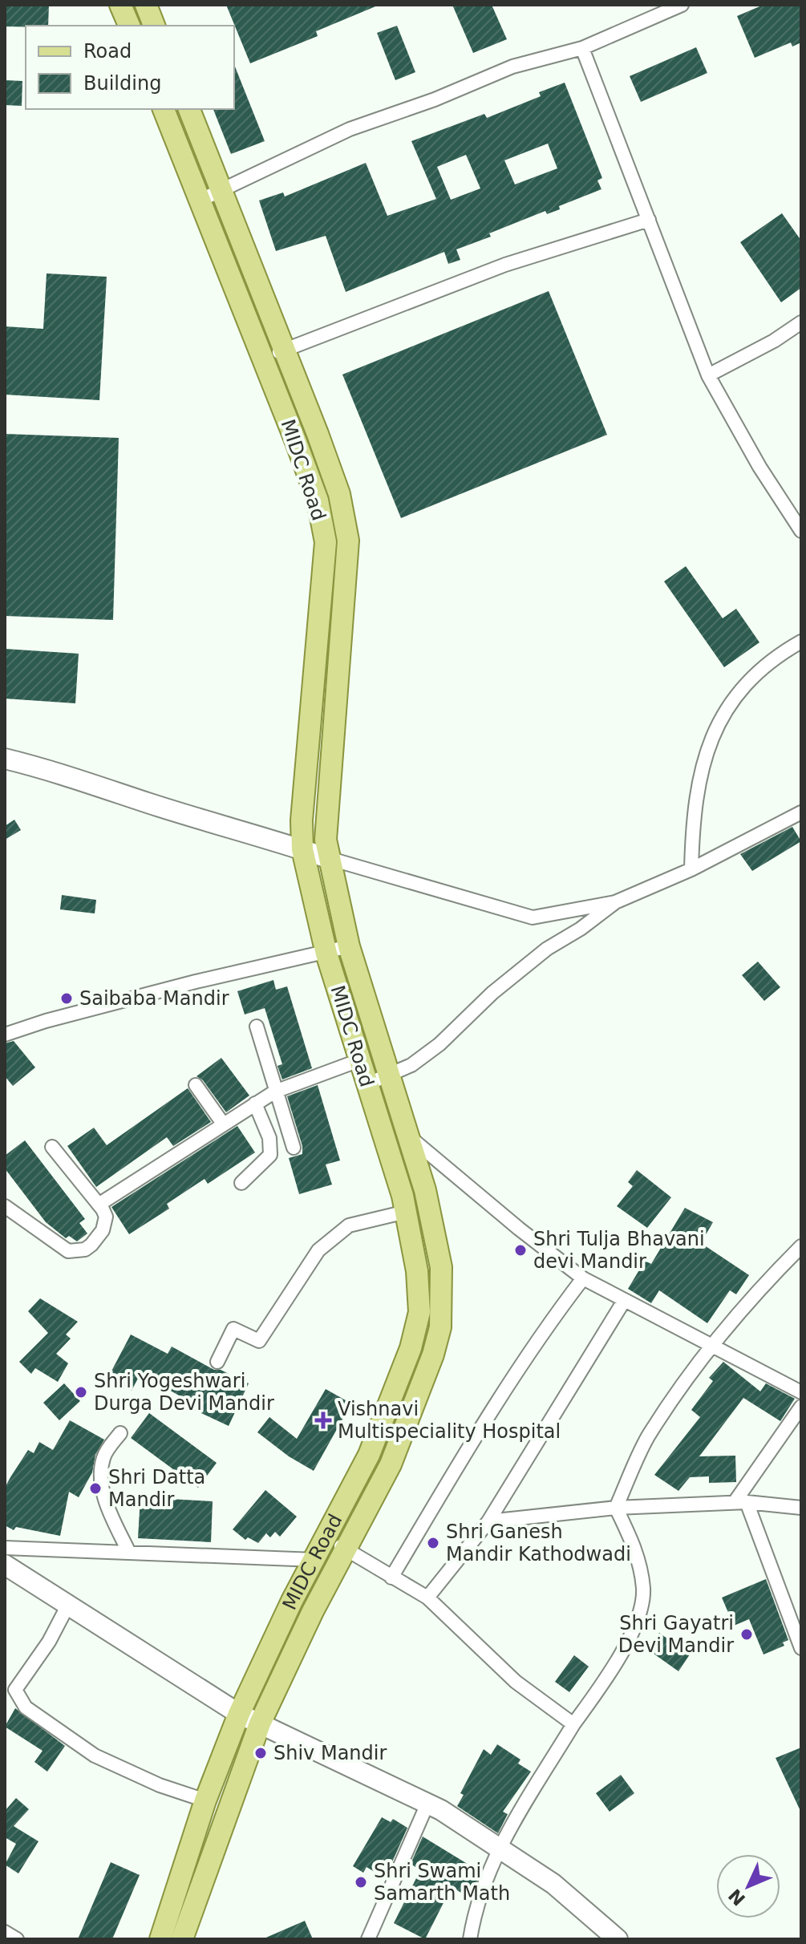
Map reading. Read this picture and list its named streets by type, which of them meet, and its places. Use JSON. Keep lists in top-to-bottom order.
{
  "streets": {
    "main road": ["MIDC Road"]
  },
  "places": {
    "other": [
      "Saibaba Mandir",
      "Shri Tulja Bhavani devi Mandir",
      "Shri Yogeshwari Durga Devi Mandir",
      "Shri Datta Mandir",
      "Shri Ganesh Mandir Kathodwadi",
      "Shri Gayatri Devi Mandir",
      "Shiv Mandir",
      "Shri Swami Samarth Math"
    ],
    "health": ["Vishnavi Multispeciality Hospital"]
  },
  "legend": ["Road", "Building"],
  "north": "bottom left"
}
